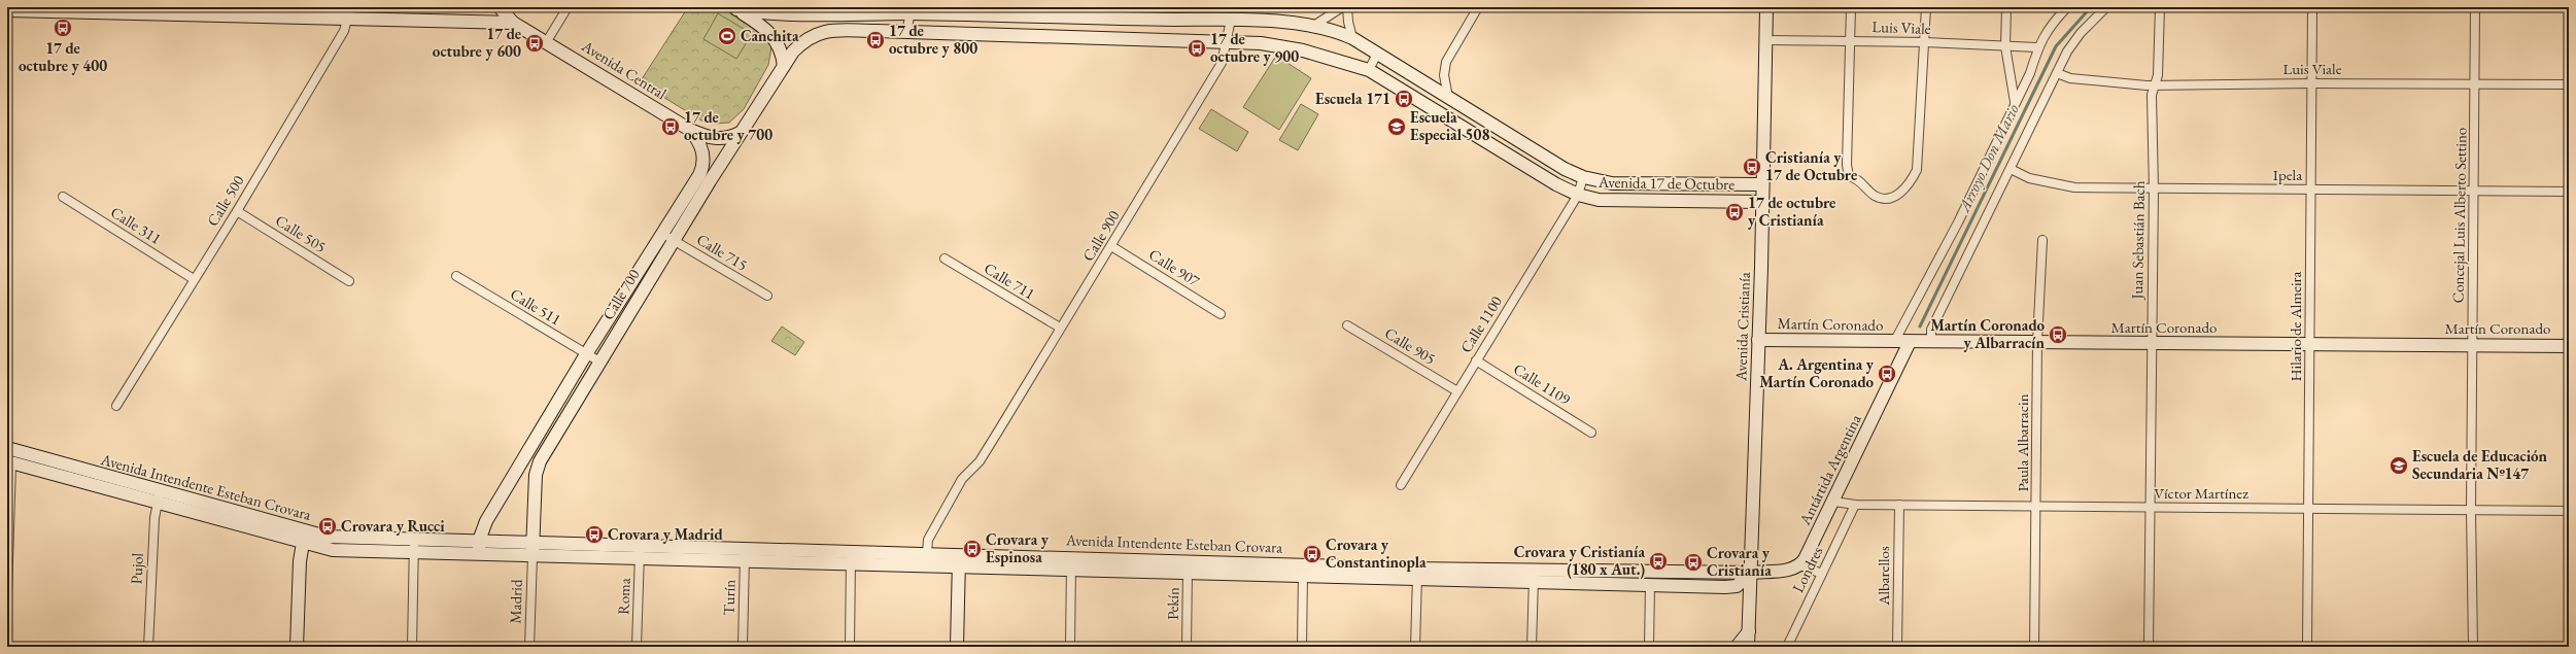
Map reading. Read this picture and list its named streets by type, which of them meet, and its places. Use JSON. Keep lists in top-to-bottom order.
{
  "streets": {
    "main road": [
      "Avenida Central",
      "Avenida 17 de Octubre",
      "Calle 700",
      "Martín Coronado",
      "Avenida Cristianía",
      "Antártida Argentina",
      "Avenida Intendente Esteban Crovara"
    ],
    "street": [
      "Luis Viale",
      "Ipela",
      "Calle 500",
      "Concejal Luis Alberto Settino",
      "Calle 311",
      "Calle 505",
      "Calle 900",
      "Juan Sebastián Bach",
      "Calle 715",
      "Calle 907",
      "Calle 711",
      "Calle 511",
      "Calle 1100",
      "Hilario de Almeira",
      "Calle 905",
      "Calle 1109",
      "Paula Albarracin",
      "Víctor Martínez",
      "Pujol",
      "Londres",
      "Albarellos",
      "Roma",
      "Turín",
      "Madrid",
      "Pekín"
    ]
  },
  "crossings": [
    ["Luis Viale", "Concejal Luis Alberto Settino"],
    ["Luis Viale", "Juan Sebastián Bach"],
    ["Luis Viale", "Avenida Cristianía"],
    ["Luis Viale", "Hilario de Almeira"],
    ["Avenida Central", "Calle 700"],
    ["Ipela", "Concejal Luis Alberto Settino"],
    ["Ipela", "Juan Sebastián Bach"],
    ["Ipela", "Hilario de Almeira"],
    ["Avenida 17 de Octubre", "Calle 900"],
    ["Avenida 17 de Octubre", "Calle 700"],
    ["Avenida 17 de Octubre", "Calle 1100"],
    ["Avenida 17 de Octubre", "Avenida Cristianía"],
    ["Calle 500", "Calle 311"],
    ["Calle 500", "Calle 505"],
    ["Concejal Luis Alberto Settino", "Martín Coronado"],
    ["Concejal Luis Alberto Settino", "Víctor Martínez"],
    ["Calle 900", "Calle 907"],
    ["Calle 900", "Calle 711"],
    ["Calle 900", "Avenida Intendente Esteban Crovara"],
    ["Juan Sebastián Bach", "Martín Coronado"],
    ["Juan Sebastián Bach", "Víctor Martínez"],
    ["Calle 715", "Calle 700"],
    ["Calle 700", "Calle 511"],
    ["Calle 700", "Avenida Intendente Esteban Crovara"],
    ["Calle 700", "Madrid"],
    ["Calle 1100", "Calle 905"],
    ["Calle 1100", "Calle 1109"],
    ["Martín Coronado", "Avenida Cristianía"],
    ["Martín Coronado", "Hilario de Almeira"],
    ["Martín Coronado", "Paula Albarracin"],
    ["Martín Coronado", "Antártida Argentina"],
    ["Avenida Cristianía", "Avenida Intendente Esteban Crovara"],
    ["Hilario de Almeira", "Víctor Martínez"],
    ["Paula Albarracin", "Víctor Martínez"],
    ["Antártida Argentina", "Víctor Martínez"],
    ["Avenida Intendente Esteban Crovara", "Pujol"],
    ["Avenida Intendente Esteban Crovara", "Roma"],
    ["Avenida Intendente Esteban Crovara", "Turín"],
    ["Avenida Intendente Esteban Crovara", "Madrid"],
    ["Avenida Intendente Esteban Crovara", "Pekín"],
    ["Víctor Martínez", "Londres"],
    ["Víctor Martínez", "Albarellos"]
  ],
  "water": ["Arroyo Don Mario"],
  "places": {
    "bus stop": [
      "17 de octubre y 400",
      "17 de octubre y 800",
      "17 de octubre y 600",
      "17 de octubre y 900",
      "Escuela 171",
      "17 de octubre y 700",
      "Cristianía y 17 de Octubre",
      "17 de octubre y Cristianía",
      "Martín Coronado y Albarracín",
      "A. Argentina y Martín Coronado",
      "Crovara y Rucci",
      "Crovara y Madrid",
      "Crovara y Espinosa",
      "Crovara y Constantinopla",
      "Crovara y Cristianía (180 x Aut.)",
      "Crovara y Cristianía"
    ],
    "sports": ["Canchita"],
    "school or university": ["Escuela Especial 508", "Escuela de Educación Secundaria Nº147"]
  }
}
